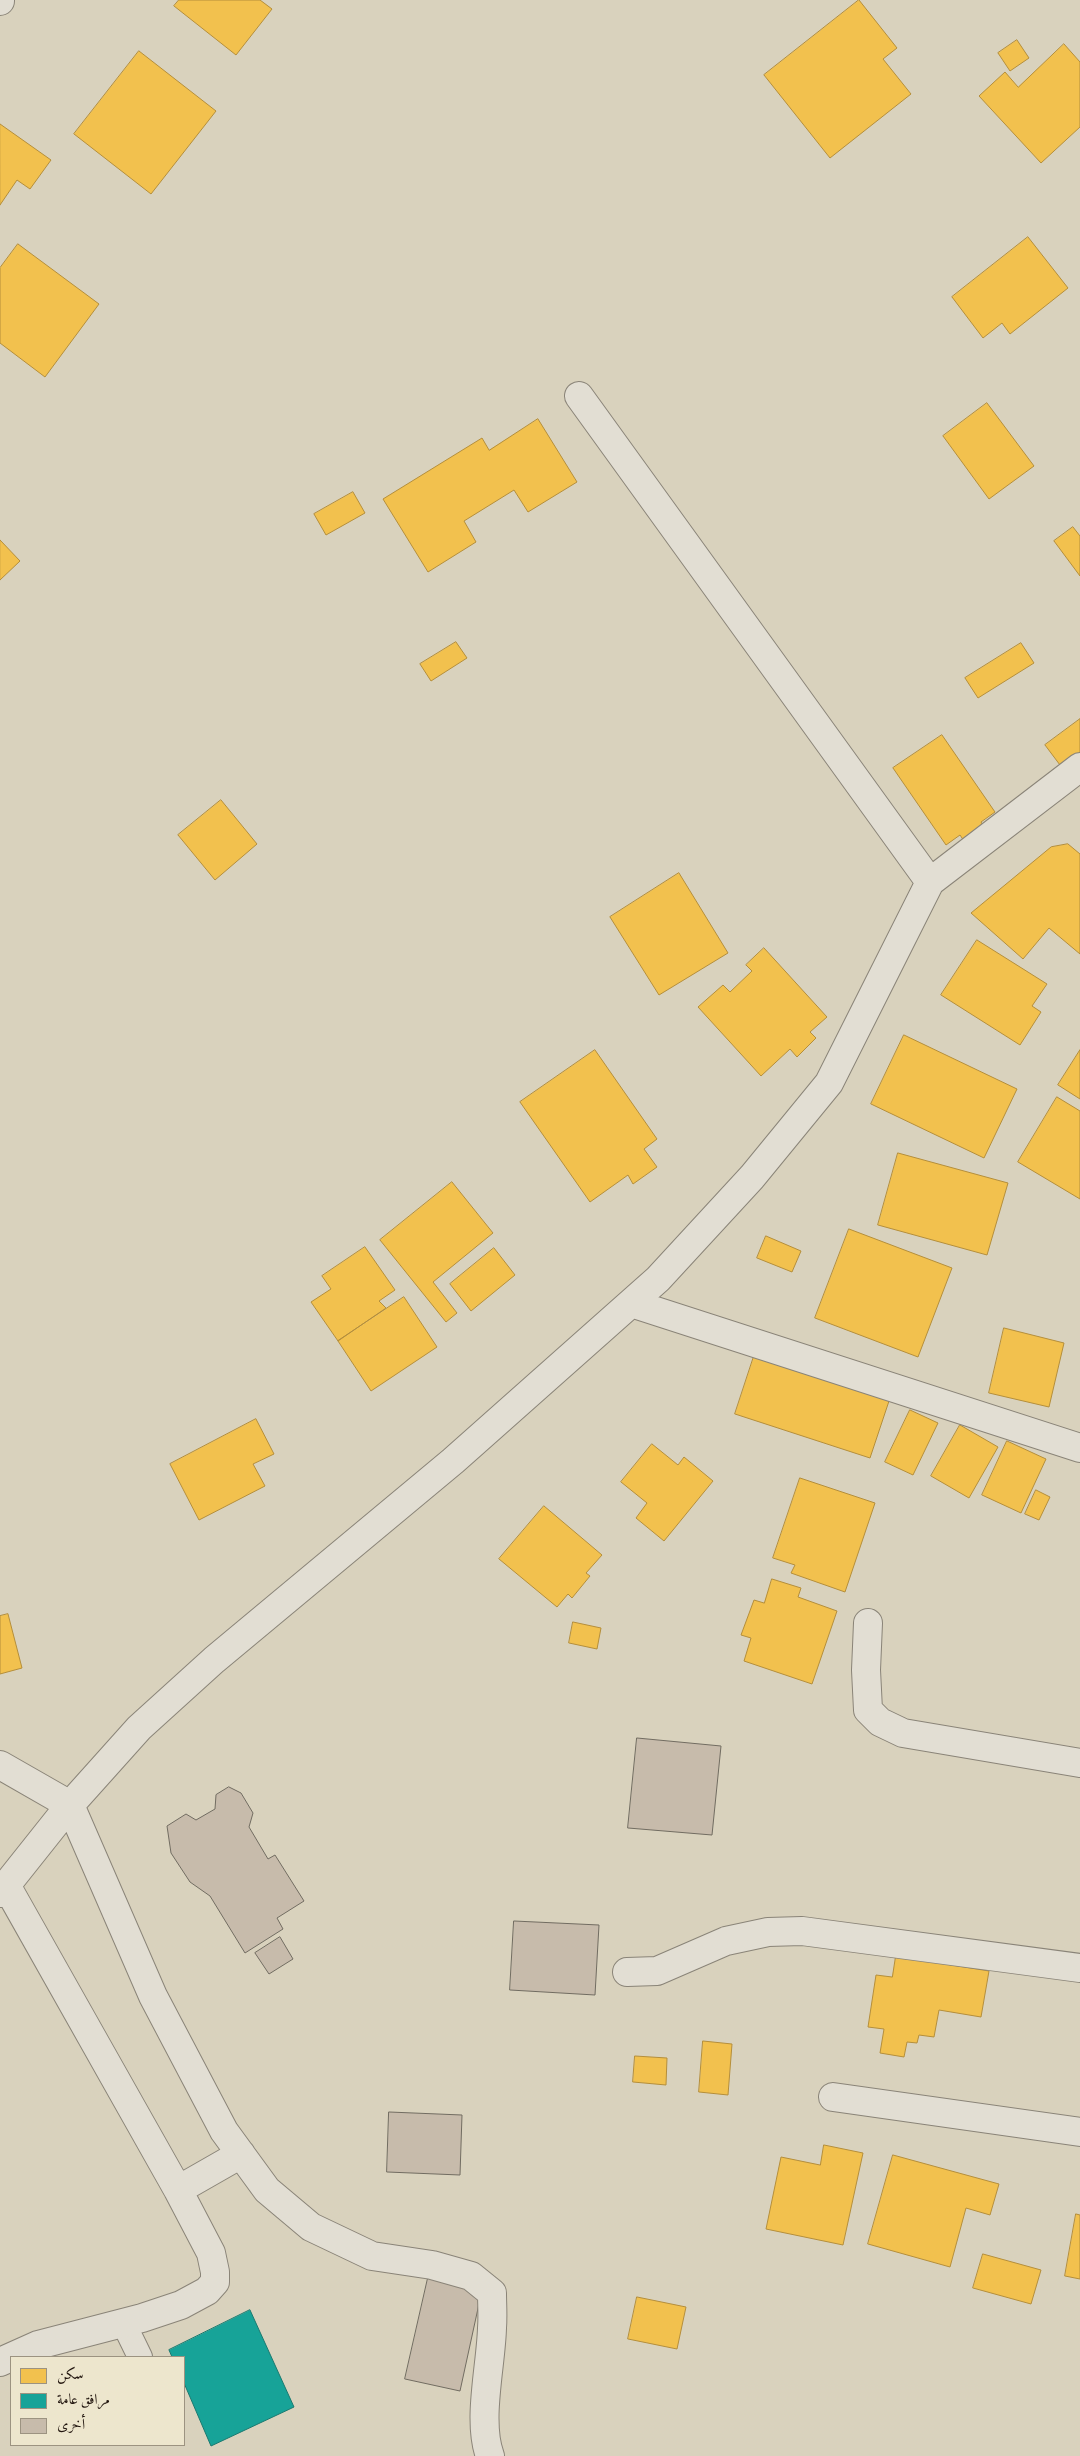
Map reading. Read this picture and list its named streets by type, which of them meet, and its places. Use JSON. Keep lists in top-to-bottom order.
{
  "legend": ["سكن", "مرافق عامة", "أخرى"]
}
